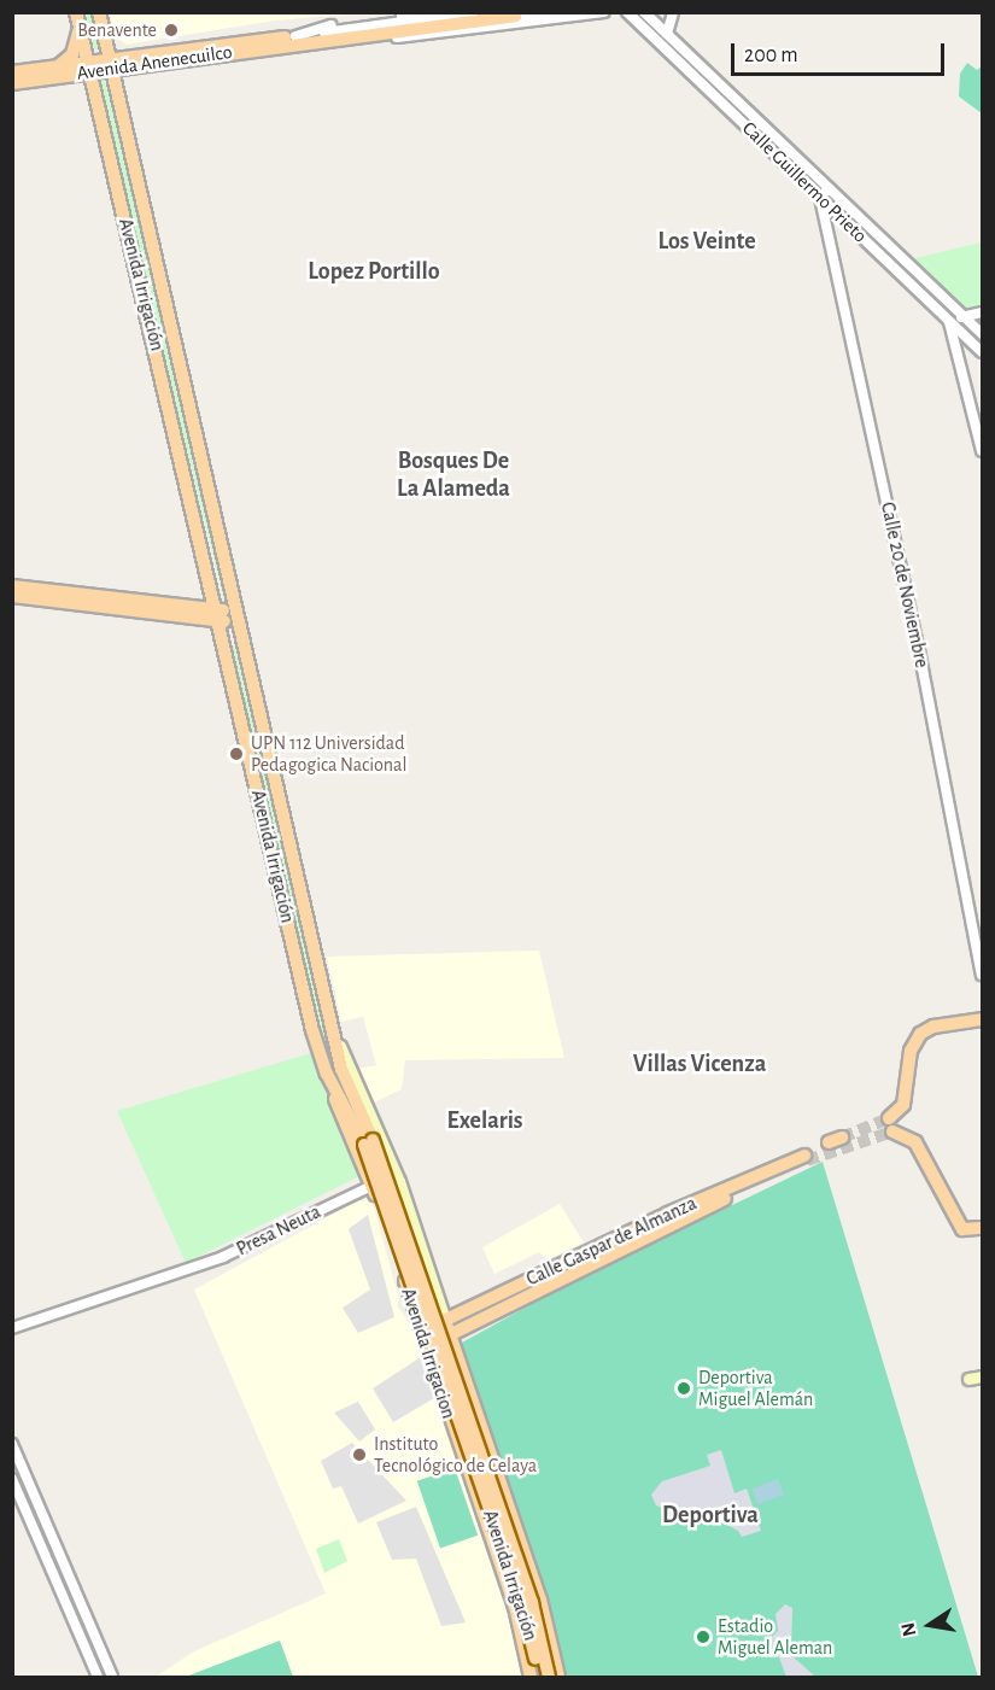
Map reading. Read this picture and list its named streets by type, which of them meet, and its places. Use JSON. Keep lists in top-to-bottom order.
{
  "streets": {
    "main road": [
      "Avenida Anenecuilco",
      "Avenida Irrigación",
      "Calle Gaspar de Almanza",
      "Avenida Irrigacion"
    ],
    "street": ["Calle Guillermo Prieto", "Calle 20 de Noviembre", "Presa Neuta"]
  },
  "crossings": [
    ["Avenida Anenecuilco", "Avenida Irrigación"],
    ["Calle Guillermo Prieto", "Calle 20 de Noviembre"],
    ["Avenida Irrigación", "Avenida Irrigacion"],
    ["Presa Neuta", "Avenida Irrigacion"],
    ["Calle Gaspar de Almanza", "Avenida Irrigacion"]
  ],
  "districts": [
    "Los Veinte",
    "Lopez Portillo",
    "Bosques De La Alameda",
    "Villas Vicenza",
    "Exelaris",
    "Deportiva"
  ],
  "places": [
    "Benavente",
    "UPN 112 Universidad Pedagogica Nacional",
    "Deportiva Miguel Alemán",
    "Instituto Tecnológico de Celaya",
    "Estadio Miguel Aleman"
  ],
  "scale_bar": "200 m",
  "north": "left"
}
